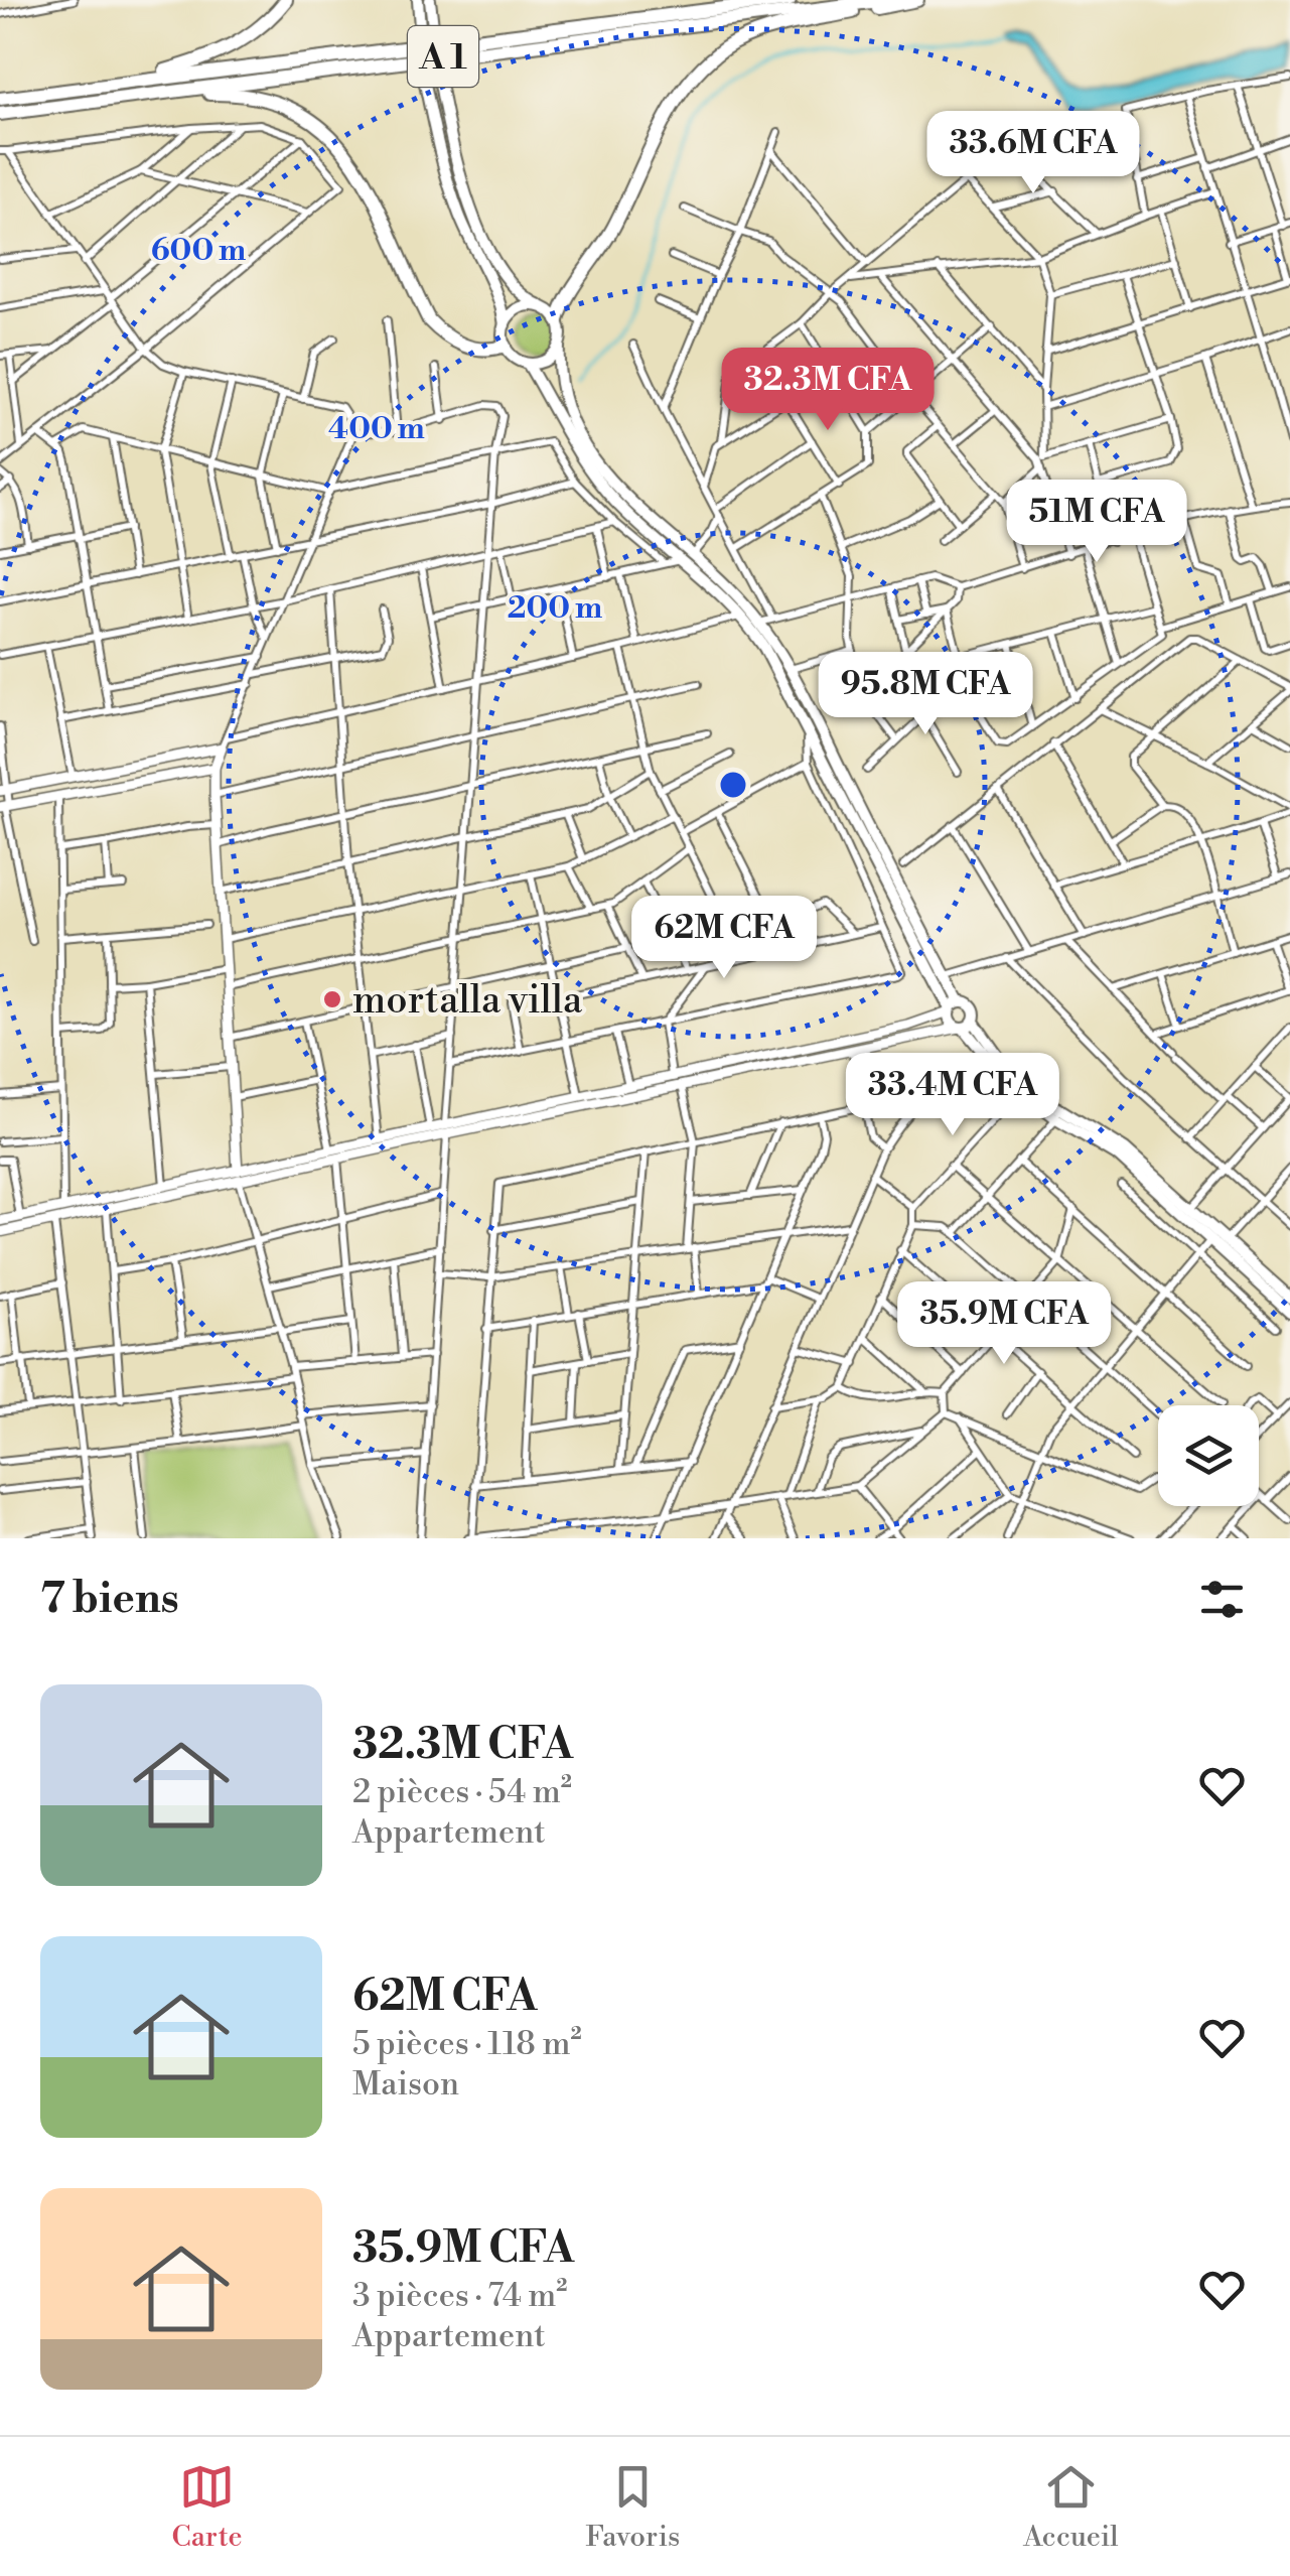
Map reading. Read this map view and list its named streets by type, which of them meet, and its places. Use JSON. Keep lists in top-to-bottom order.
{
  "streets": {
    "highway": ["A 1"]
  },
  "places": ["mortalla villa"],
  "page": {
    "price": [
      "33.6M CFA",
      "32.3M CFA",
      "51M CFA",
      "95.8M CFA",
      "62M CFA",
      "33.4M CFA",
      "35.9M CFA"
    ],
    "heading": "7 biens",
    "list": [
      {
        "name": "32.3M CFA",
        "note": "2 pièces · 54 m² · Appartement"
      },
      {
        "name": "62M CFA",
        "note": "5 pièces · 118 m² · Maison"
      },
      {
        "name": "35.9M CFA",
        "note": "3 pièces · 74 m² · Appartement"
      }
    ],
    "tabs": ["Carte", "Favoris", "Accueil"]
  },
  "rings": ["600 m", "400 m", "200 m"]
}
